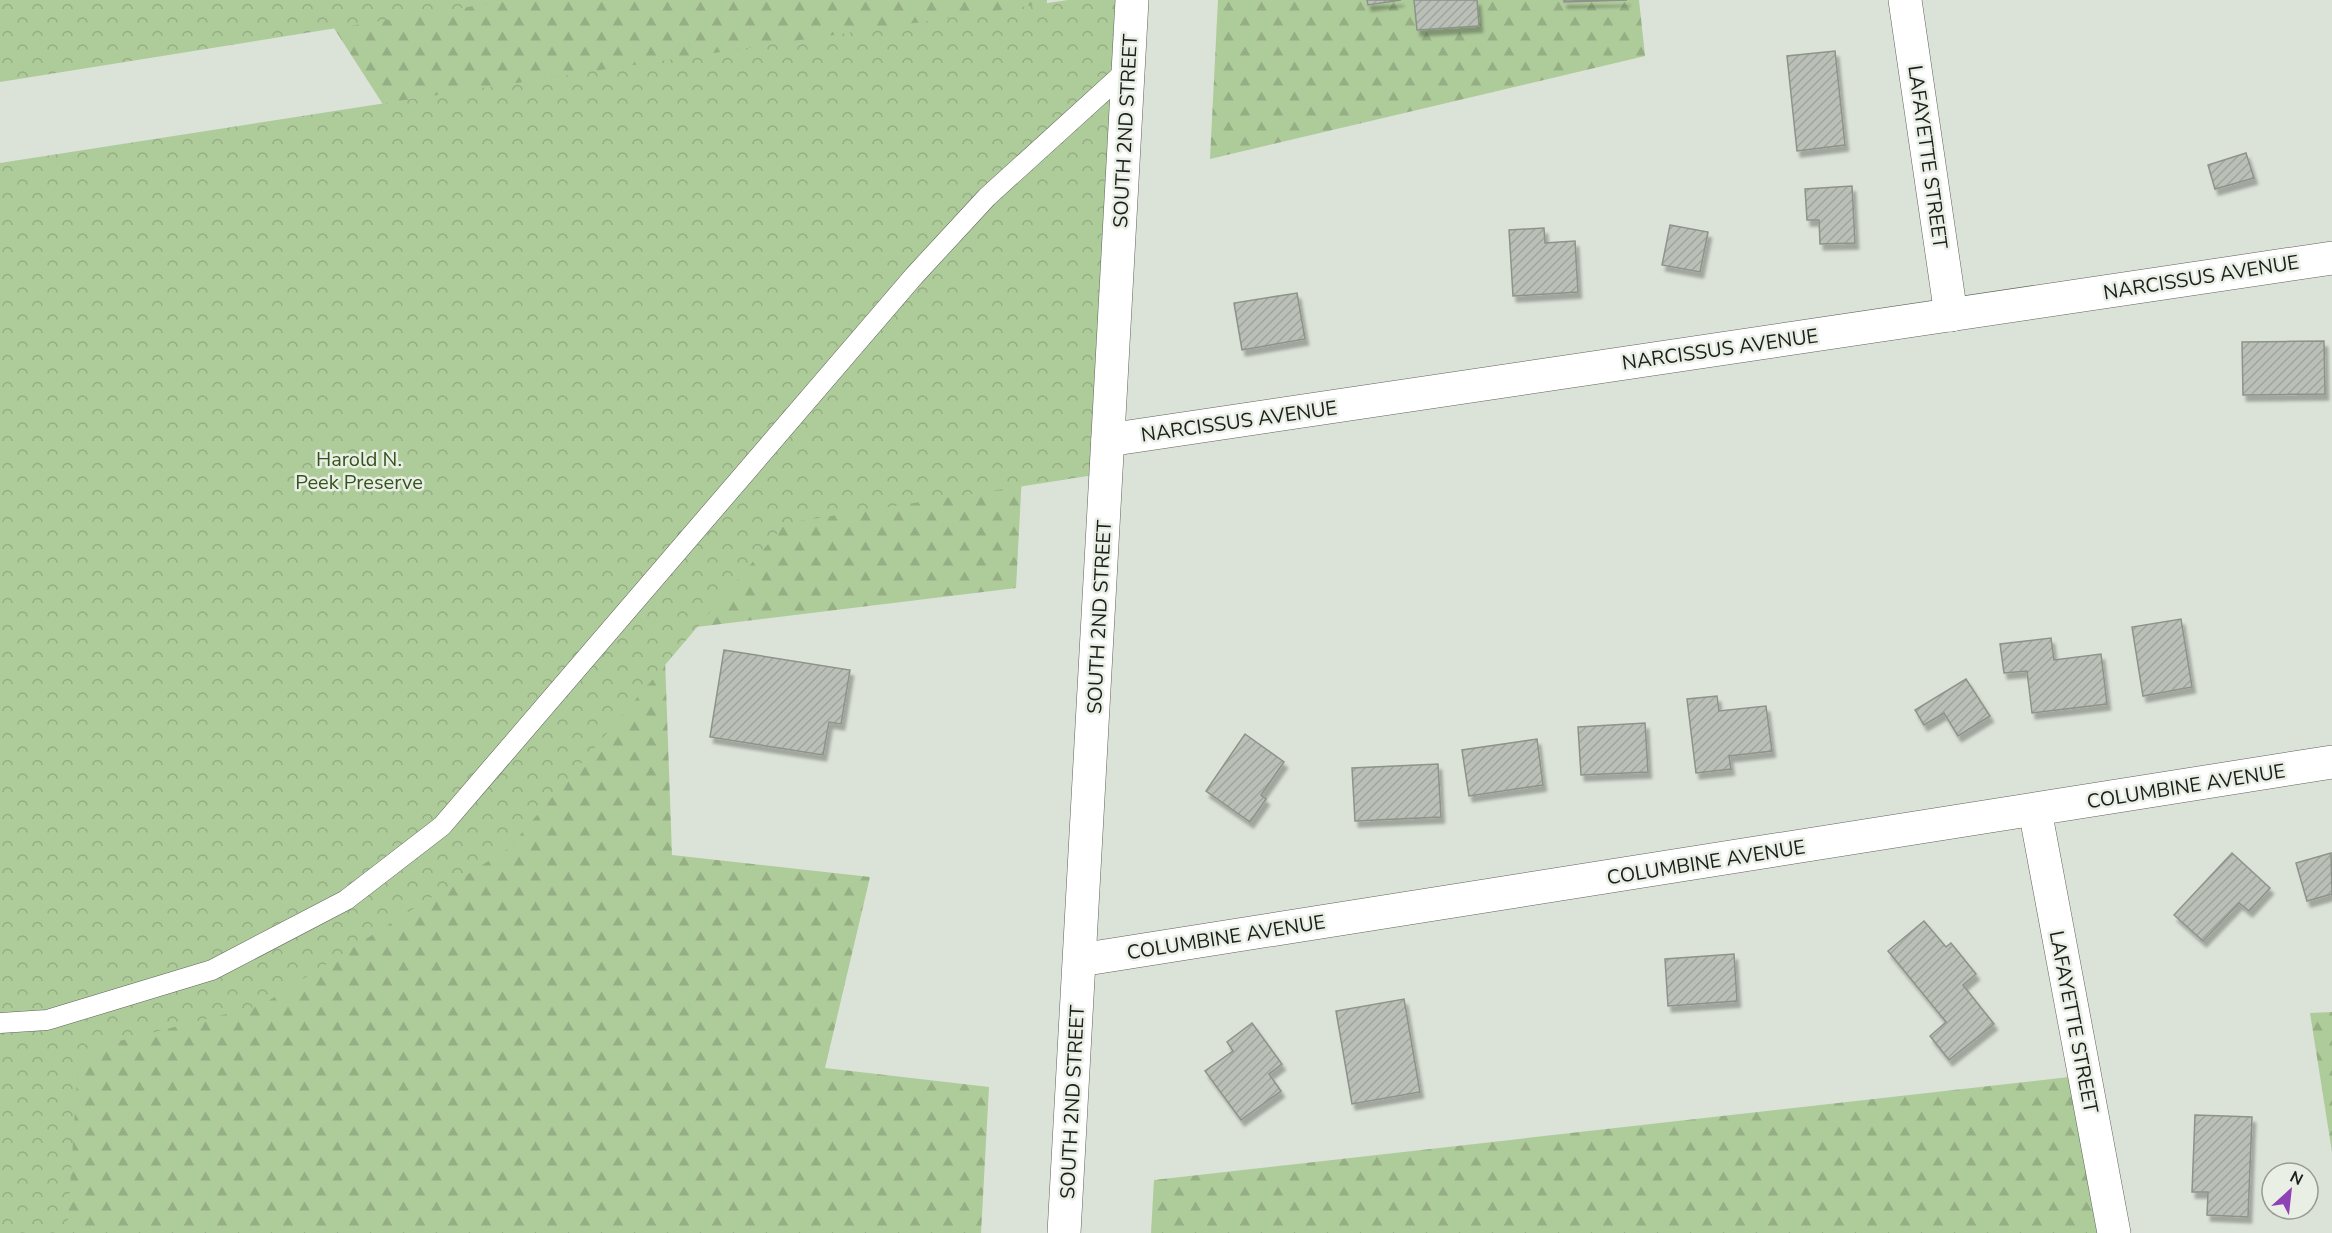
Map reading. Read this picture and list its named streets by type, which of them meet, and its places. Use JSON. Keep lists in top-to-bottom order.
{
  "streets": {
    "street": [
      "SOUTH 2ND STREET",
      "LAFAYETTE STREET",
      "NARCISSUS AVENUE",
      "COLUMBINE AVENUE"
    ]
  },
  "crossings": [
    ["SOUTH 2ND STREET", "NARCISSUS AVENUE"],
    ["SOUTH 2ND STREET", "COLUMBINE AVENUE"],
    ["LAFAYETTE STREET", "NARCISSUS AVENUE"],
    ["LAFAYETTE STREET", "COLUMBINE AVENUE"]
  ],
  "parks": ["Harold N. Peek Preserve"],
  "north": "top right"
}
